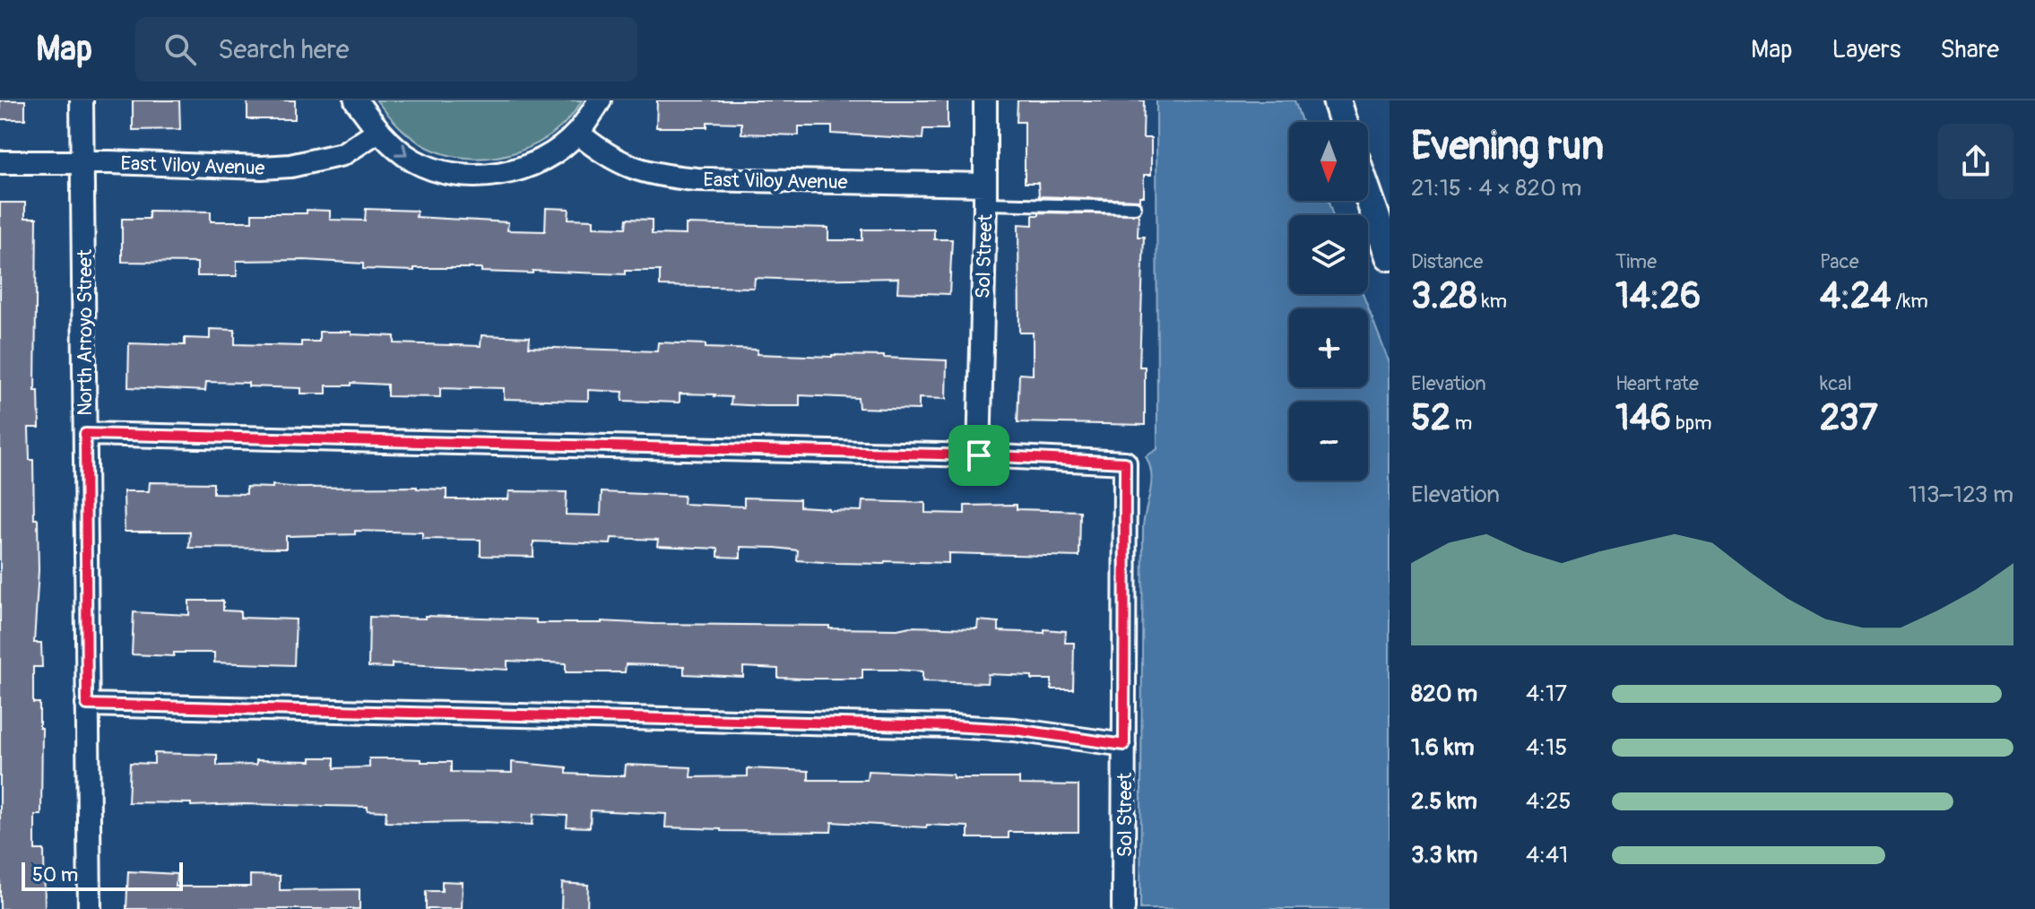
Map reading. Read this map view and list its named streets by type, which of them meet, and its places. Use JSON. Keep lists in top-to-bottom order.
{
  "streets": {
    "street": ["East Viloy Avenue", "Sol Street", "North Arroyo Street"]
  },
  "crossings": [
    ["East Viloy Avenue", "Sol Street"],
    ["East Viloy Avenue", "North Arroyo Street"]
  ],
  "scale_bar": "50 m",
  "north": "bottom",
  "page": {
    "header": "Map",
    "search": "Search here",
    "nav": ["Map", "Layers", "Share"],
    "heading": ["Evening run", "21:15 · 4 × 820 m"],
    "map_buttons": ["+", "−"],
    "stats": [
      ["Distance", "3.28 km"],
      ["Time", "14:26"],
      ["Pace", "4:24 /km"],
      ["Elevation", "52 m"],
      ["Heart rate", "146 bpm"],
      ["kcal", "237"]
    ],
    "chart": ["Elevation", "113–123 m"],
    "list": [
      {
        "name": "820 m",
        "note": "4:17"
      },
      {
        "name": "1.6 km",
        "note": "4:15"
      },
      {
        "name": "2.5 km",
        "note": "4:25"
      },
      {
        "name": "3.3 km",
        "note": "4:41"
      }
    ],
    "scale": "50 m"
  }
}
